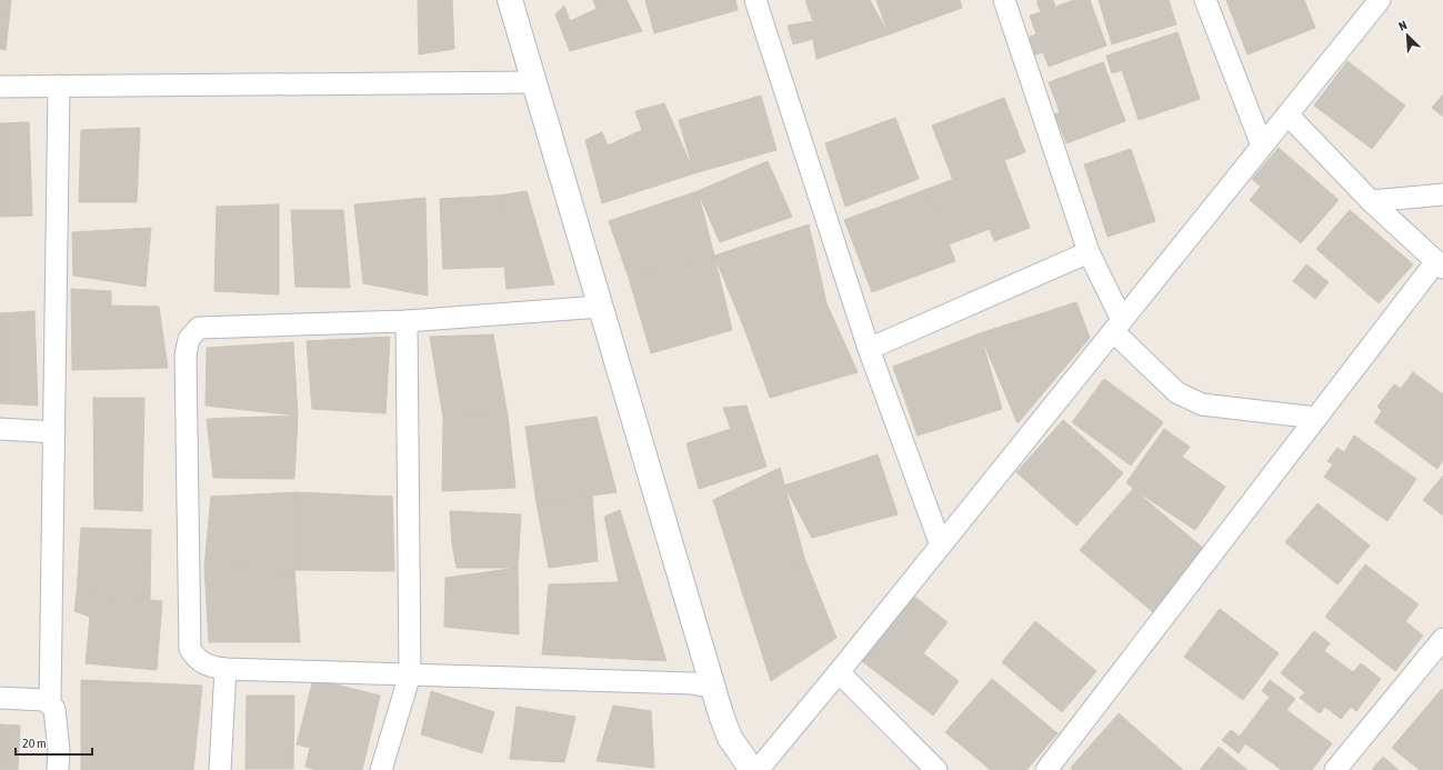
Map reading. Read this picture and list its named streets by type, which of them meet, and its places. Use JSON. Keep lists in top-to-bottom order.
{
  "scale_bar": "20 m",
  "north": "top left"
}
